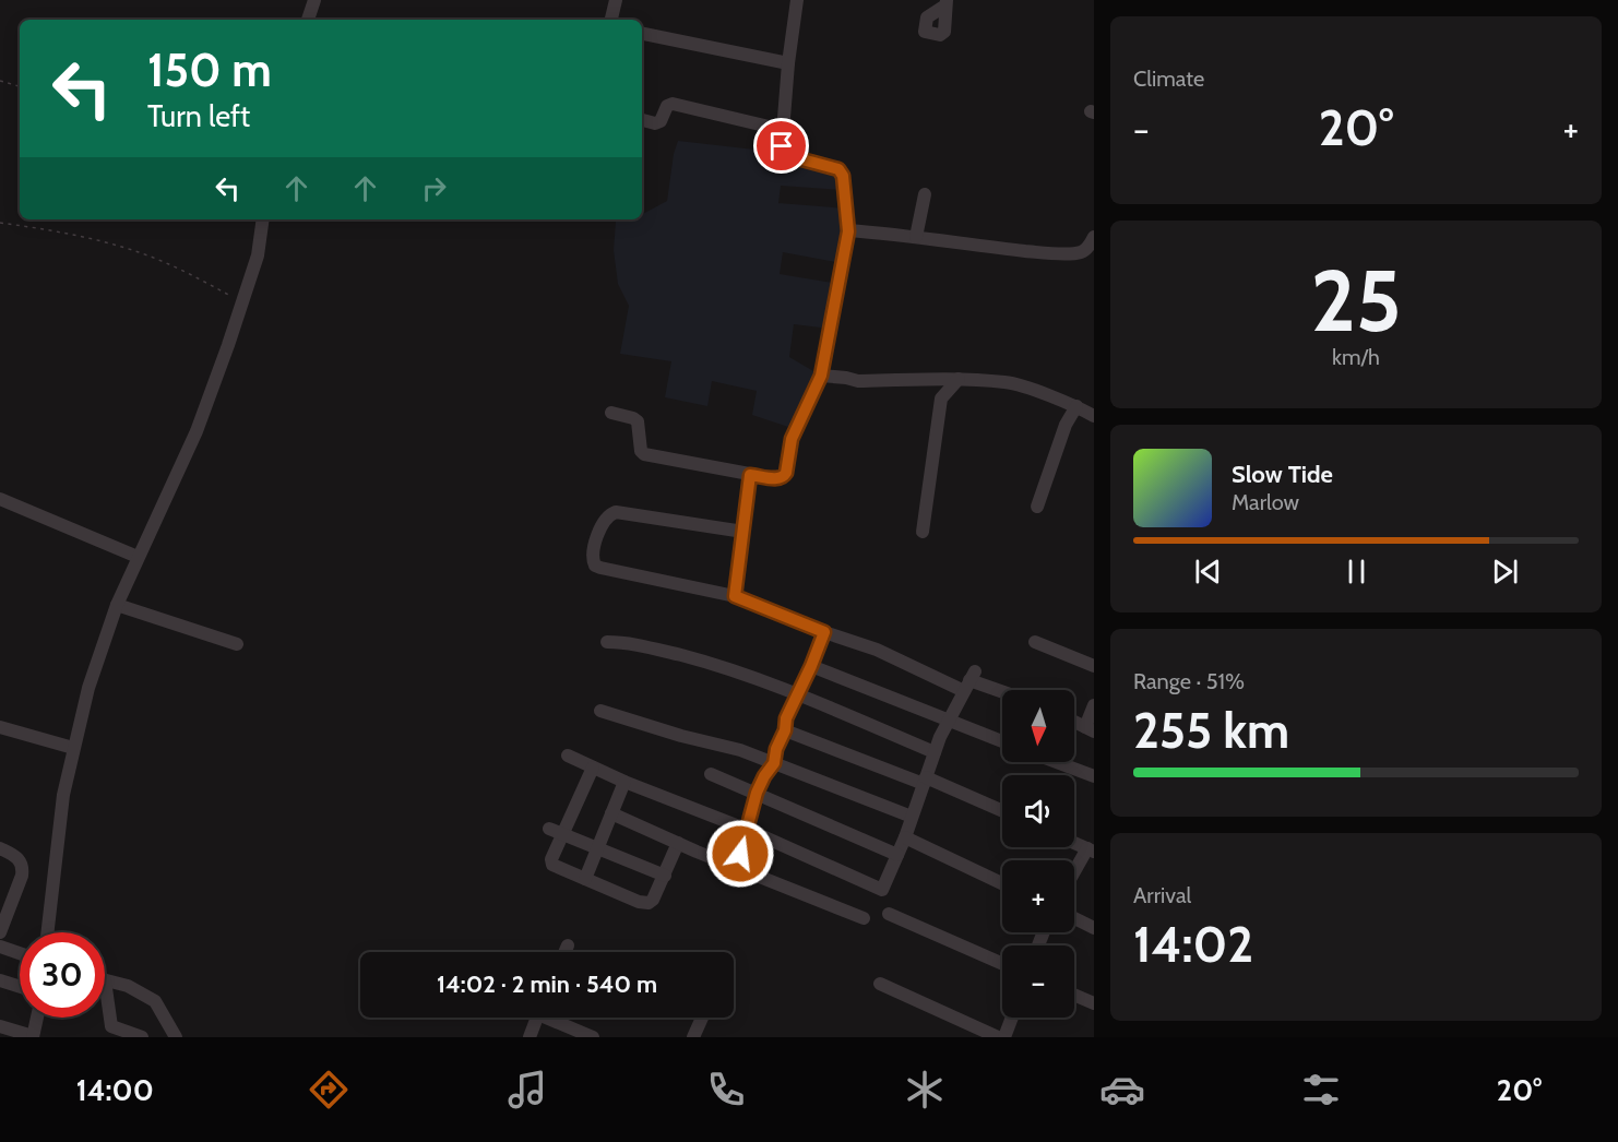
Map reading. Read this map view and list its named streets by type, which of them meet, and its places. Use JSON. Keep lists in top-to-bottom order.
{
  "north": "bottom",
  "page": {
    "tile": [
      "Climate",
      ["25", "km/h"],
      ["Range · 51%", "255 km"],
      ["Arrival", "14:02"]
    ],
    "turn": ["150 m", "Turn left"],
    "heat": ["−", "20°", "+"],
    "song": ["Slow Tide", "Marlow"],
    "map_buttons": ["+", "−"],
    "limit": "30",
    "trip": "14:02 · 2 min · 540 m",
    "tabs": ["14:00", "20°"]
  }
}
